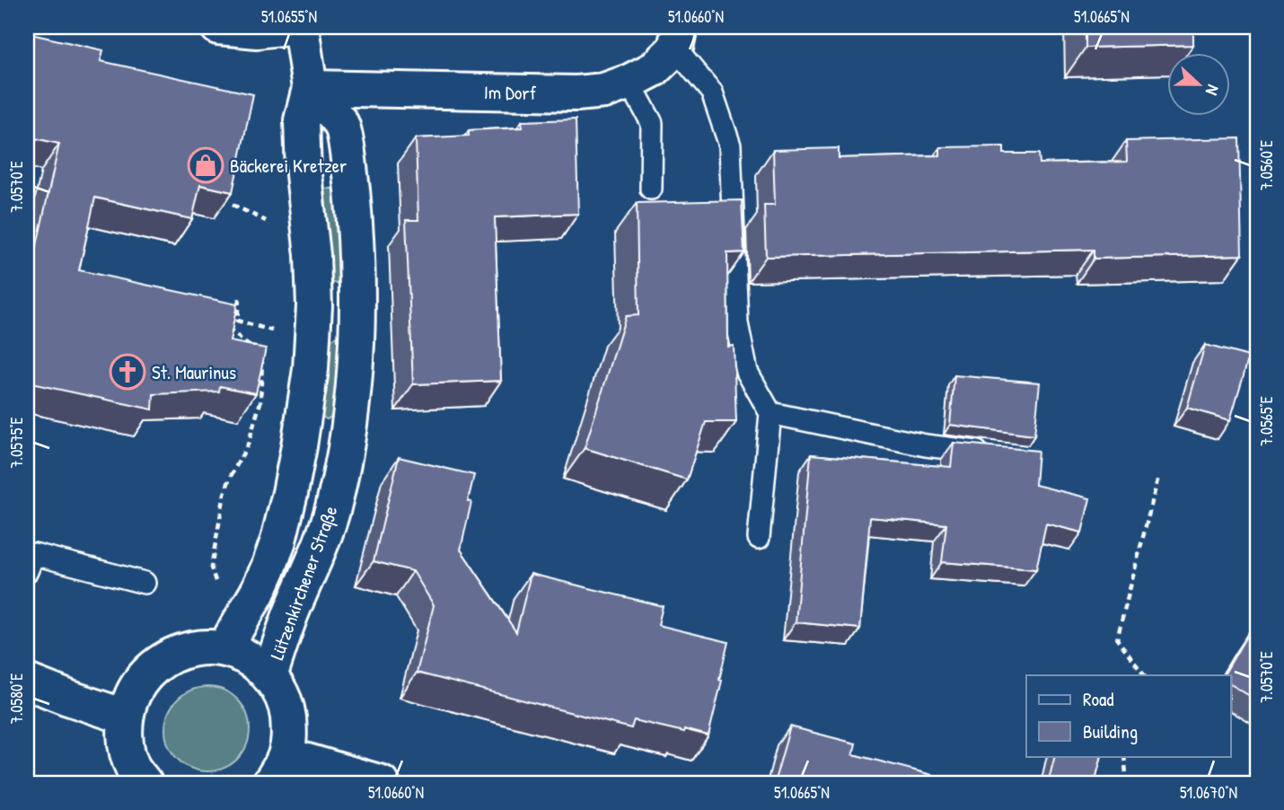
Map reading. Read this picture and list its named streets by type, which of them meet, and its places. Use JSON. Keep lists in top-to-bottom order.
{
  "streets": {
    "main road": ["Im Dorf", "Lützenkirchener Straße"]
  },
  "crossings": [
    ["Im Dorf", "Lützenkirchener Straße"]
  ],
  "places": {
    "shop": ["Bäckerei Kretzer"],
    "church": ["St. Maurinus"]
  },
  "legend": ["Road", "Building"],
  "north": "right",
  "coordinates": [
    "51.0655°N",
    "51.0660°N",
    "51.0665°N",
    "7.0560°E",
    "7.0570°E",
    "7.0565°E",
    "7.0575°E",
    "7.0580°E",
    "51.0670°N"
  ]
}
